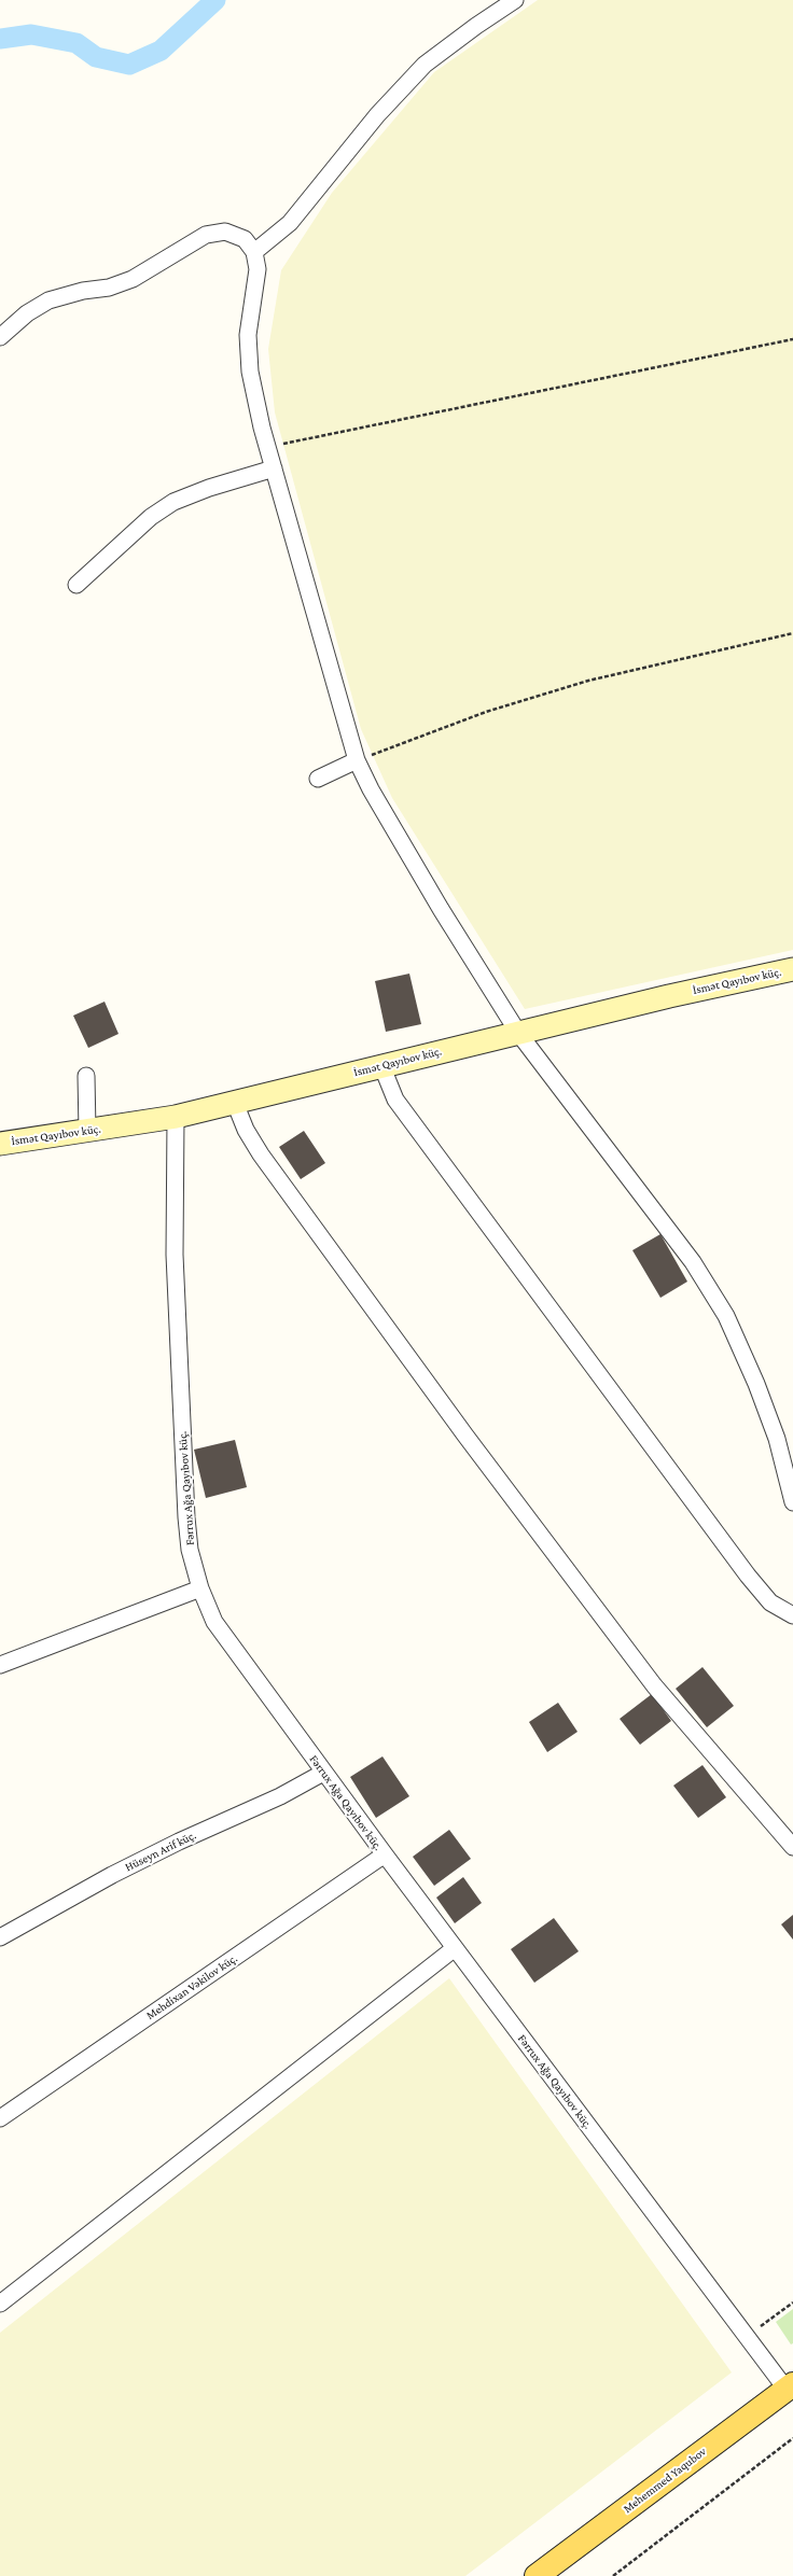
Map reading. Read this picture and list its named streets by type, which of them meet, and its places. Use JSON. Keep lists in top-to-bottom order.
{
  "streets": {
    "main road": ["Mehemmed Yaqubov"],
    "street": [
      "İsmət Qayıbov küç.",
      "Fərrux Ağa Qayıbov küç.",
      "Hüseyn Arif küç.",
      "Mehdixan Vəkilov küç."
    ]
  },
  "crossings": [
    ["İsmət Qayıbov küç.", "Fərrux Ağa Qayıbov küç."],
    ["Fərrux Ağa Qayıbov küç.", "Hüseyn Arif küç."],
    ["Fərrux Ağa Qayıbov küç.", "Mehdixan Vəkilov küç."],
    ["Fərrux Ağa Qayıbov küç.", "Mehemmed Yaqubov"]
  ]
}
